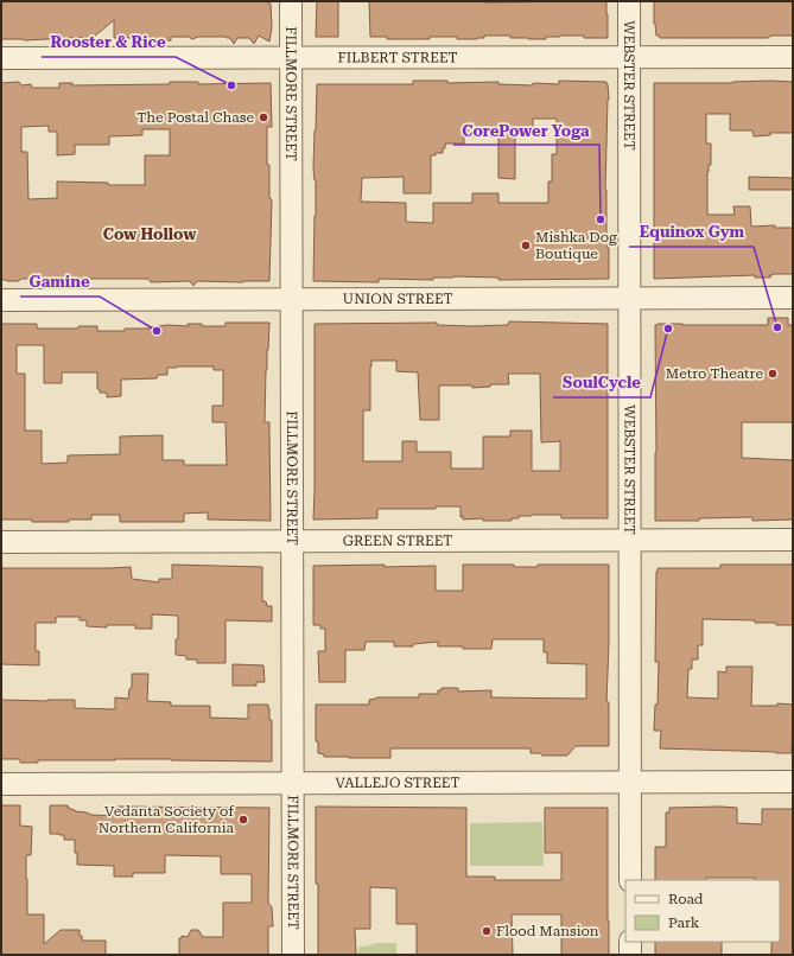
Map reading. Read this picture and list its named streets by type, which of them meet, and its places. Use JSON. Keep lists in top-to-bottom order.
{
  "streets": {
    "street": [
      "FILBERT STREET",
      "WEBSTER STREET",
      "FILLMORE STREET",
      "UNION STREET",
      "GREEN STREET",
      "VALLEJO STREET"
    ]
  },
  "crossings": [
    ["FILBERT STREET", "WEBSTER STREET"],
    ["FILBERT STREET", "FILLMORE STREET"],
    ["WEBSTER STREET", "UNION STREET"],
    ["WEBSTER STREET", "GREEN STREET"],
    ["WEBSTER STREET", "VALLEJO STREET"],
    ["FILLMORE STREET", "UNION STREET"],
    ["FILLMORE STREET", "GREEN STREET"],
    ["FILLMORE STREET", "VALLEJO STREET"]
  ],
  "districts": ["Cow Hollow"],
  "places": [
    "Rooster & Rice",
    "The Postal Chase",
    "CorePower Yoga",
    "Mishka Dog Boutique",
    "Equinox Gym",
    "SoulCycle",
    "Gamine",
    "Metro Theatre",
    "Vedanta Society of Northern California",
    "Flood Mansion"
  ],
  "legend": ["Road", "Park"]
}
